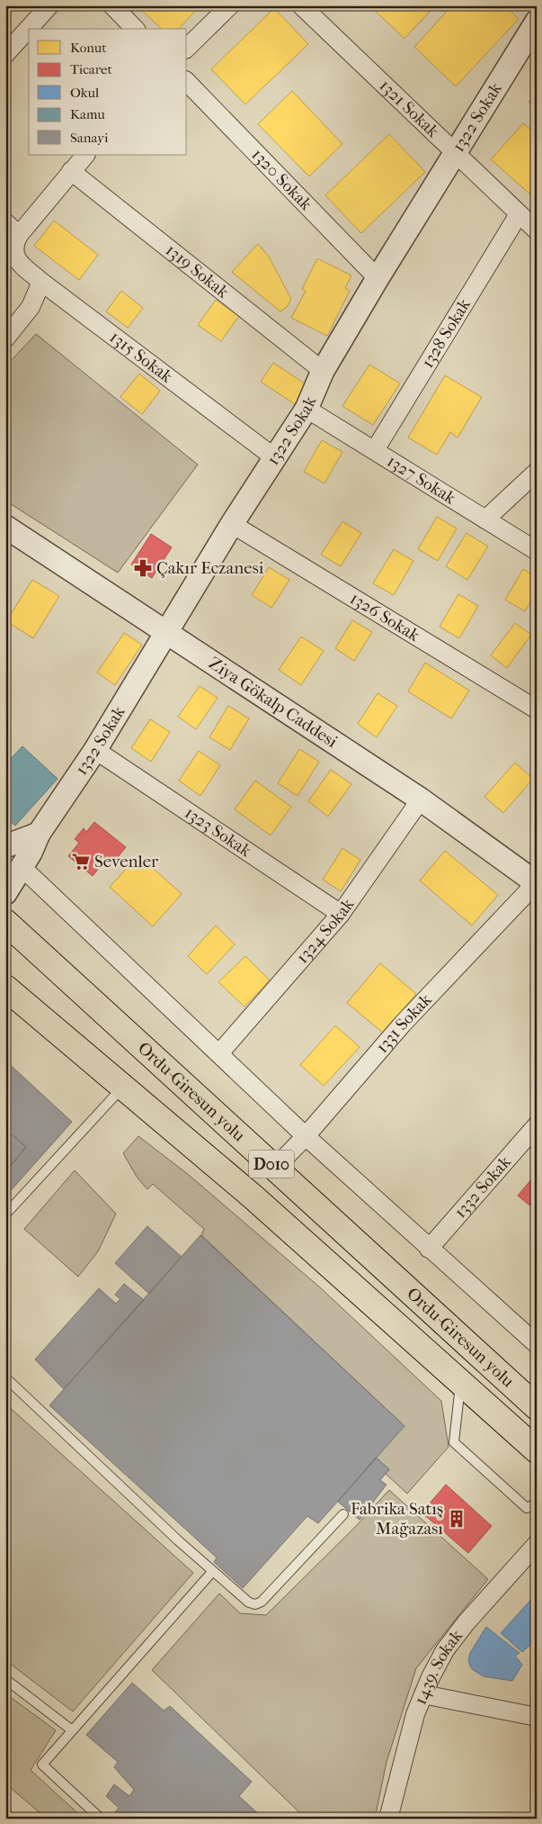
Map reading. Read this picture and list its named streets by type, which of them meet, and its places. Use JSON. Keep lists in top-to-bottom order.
{
  "streets": {
    "highway": ["Ordu-Giresun yolu", "D010"],
    "street": [
      "1321 Sokak",
      "1322 Sokak",
      "1320 Sokak",
      "1319 Sokak",
      "1328 Sokak",
      "1315 Sokak",
      "1327 Sokak",
      "1326 Sokak",
      "Ziya Gökalp Caddesi",
      "1323 Sokak",
      "1324 Sokak",
      "1331 Sokak",
      "1332 Sokak",
      "1439. Sokak"
    ]
  },
  "crossings": [
    ["1321 Sokak", "1322 Sokak"],
    ["1321 Sokak", "1328 Sokak"],
    ["1322 Sokak", "1320 Sokak"],
    ["1322 Sokak", "1319 Sokak"],
    ["1322 Sokak", "1315 Sokak"],
    ["1322 Sokak", "1327 Sokak"],
    ["1322 Sokak", "1326 Sokak"],
    ["1322 Sokak", "Ziya Gökalp Caddesi"],
    ["1322 Sokak", "1323 Sokak"],
    ["1328 Sokak", "1327 Sokak"],
    ["Ziya Gökalp Caddesi", "1324 Sokak"],
    ["Ziya Gökalp Caddesi", "1331 Sokak"],
    ["1323 Sokak", "1324 Sokak"],
    ["1331 Sokak", "Ordu-Giresun yolu"]
  ],
  "places": {
    "pharmacy": ["Çakır Eczanesi"],
    "supermarket": ["Sevenler"],
    "building": ["Fabrika Satış Mağazası"]
  },
  "legend": [
    "Konut",
    "Ticaret",
    "Okul",
    "Kamu",
    "Sanayi"
  ]
}
